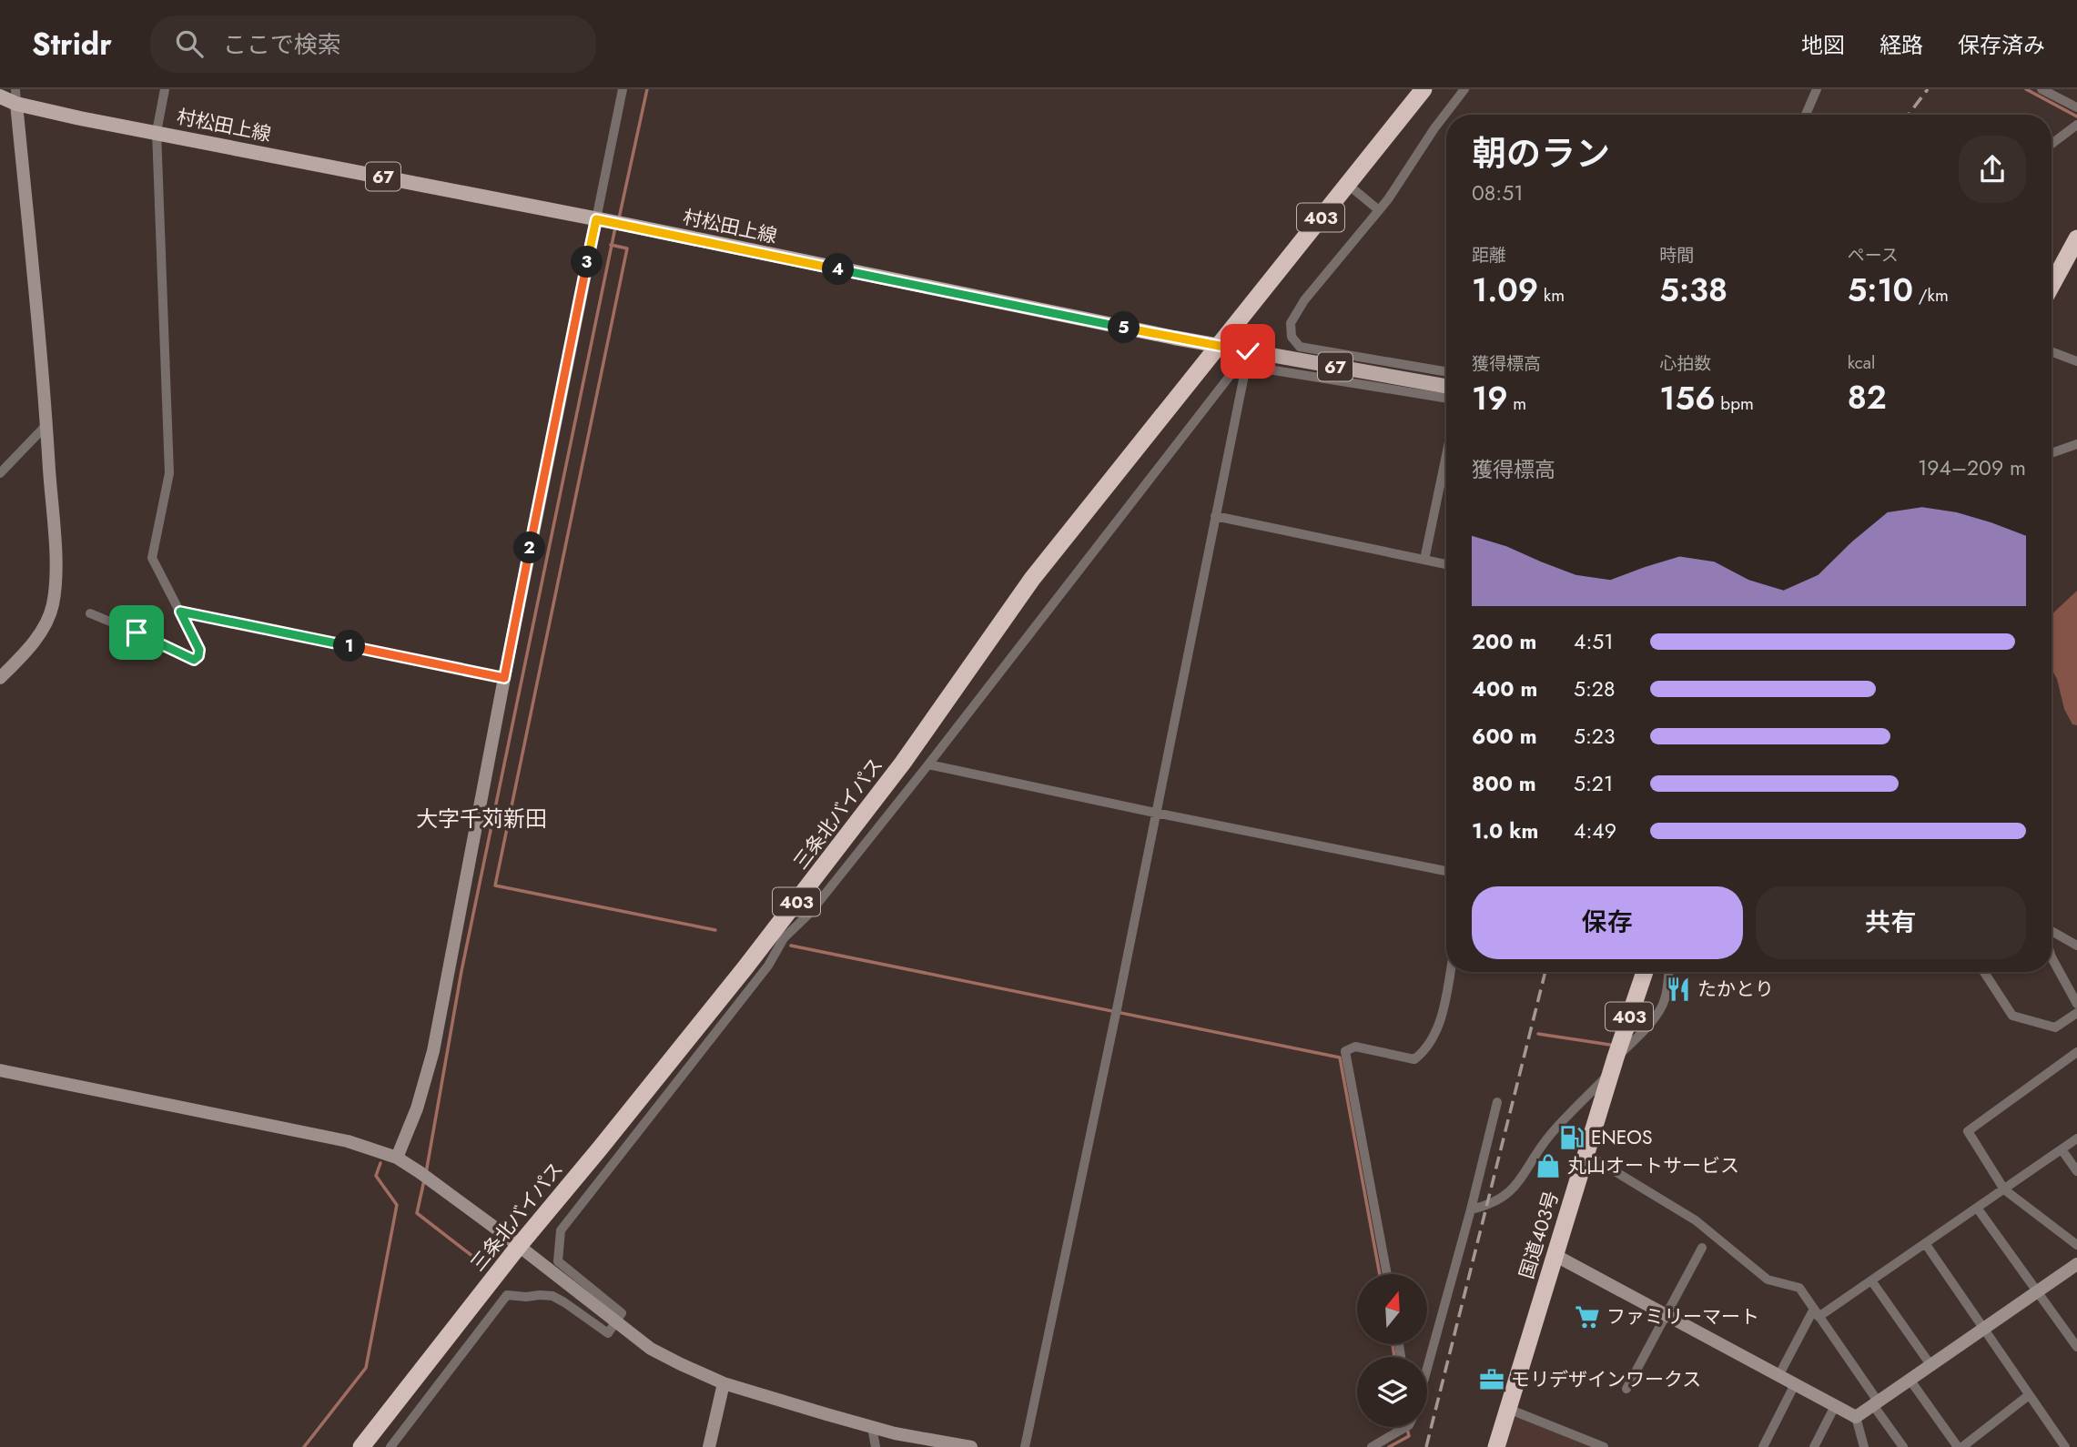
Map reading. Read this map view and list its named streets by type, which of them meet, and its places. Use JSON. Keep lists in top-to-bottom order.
{
  "streets": {
    "highway": ["403", "三条北バイパス", "国道403号"],
    "main road": ["村松田上線", "67"]
  },
  "crossings": [
    ["村松田上線", "403"],
    ["村松田上線", "三条北バイパス"],
    ["403", "三条北バイパス"]
  ],
  "districts": ["大字千苅新田"],
  "places": {
    "restaurant": ["たかとり"],
    "fuel station": ["ENEOS"],
    "shop": ["丸山オートサービス"],
    "supermarket": ["ファミリーマート"],
    "office": ["モリデザインワークス"]
  },
  "north": "top",
  "page": {
    "header": "Stridr",
    "search": "ここで検索",
    "nav": ["地図", "経路", "保存済み"],
    "heading": ["朝のラン", "08:51"],
    "stats": [
      ["距離", "1.09 km"],
      ["時間", "5:38"],
      ["ペース", "5:10 /km"],
      ["獲得標高", "19 m"],
      ["心拍数", "156 bpm"],
      ["kcal", "82"]
    ],
    "pins": [
      "3",
      "4",
      "5",
      "2",
      "1"
    ],
    "chart": ["獲得標高", "194–209 m"],
    "list": [
      {
        "name": "200 m",
        "note": "4:51"
      },
      {
        "name": "400 m",
        "note": "5:28"
      },
      {
        "name": "600 m",
        "note": "5:23"
      },
      {
        "name": "800 m",
        "note": "5:21"
      },
      {
        "name": "1.0 km",
        "note": "4:49"
      }
    ],
    "buttons": ["保存", "共有"]
  }
}
